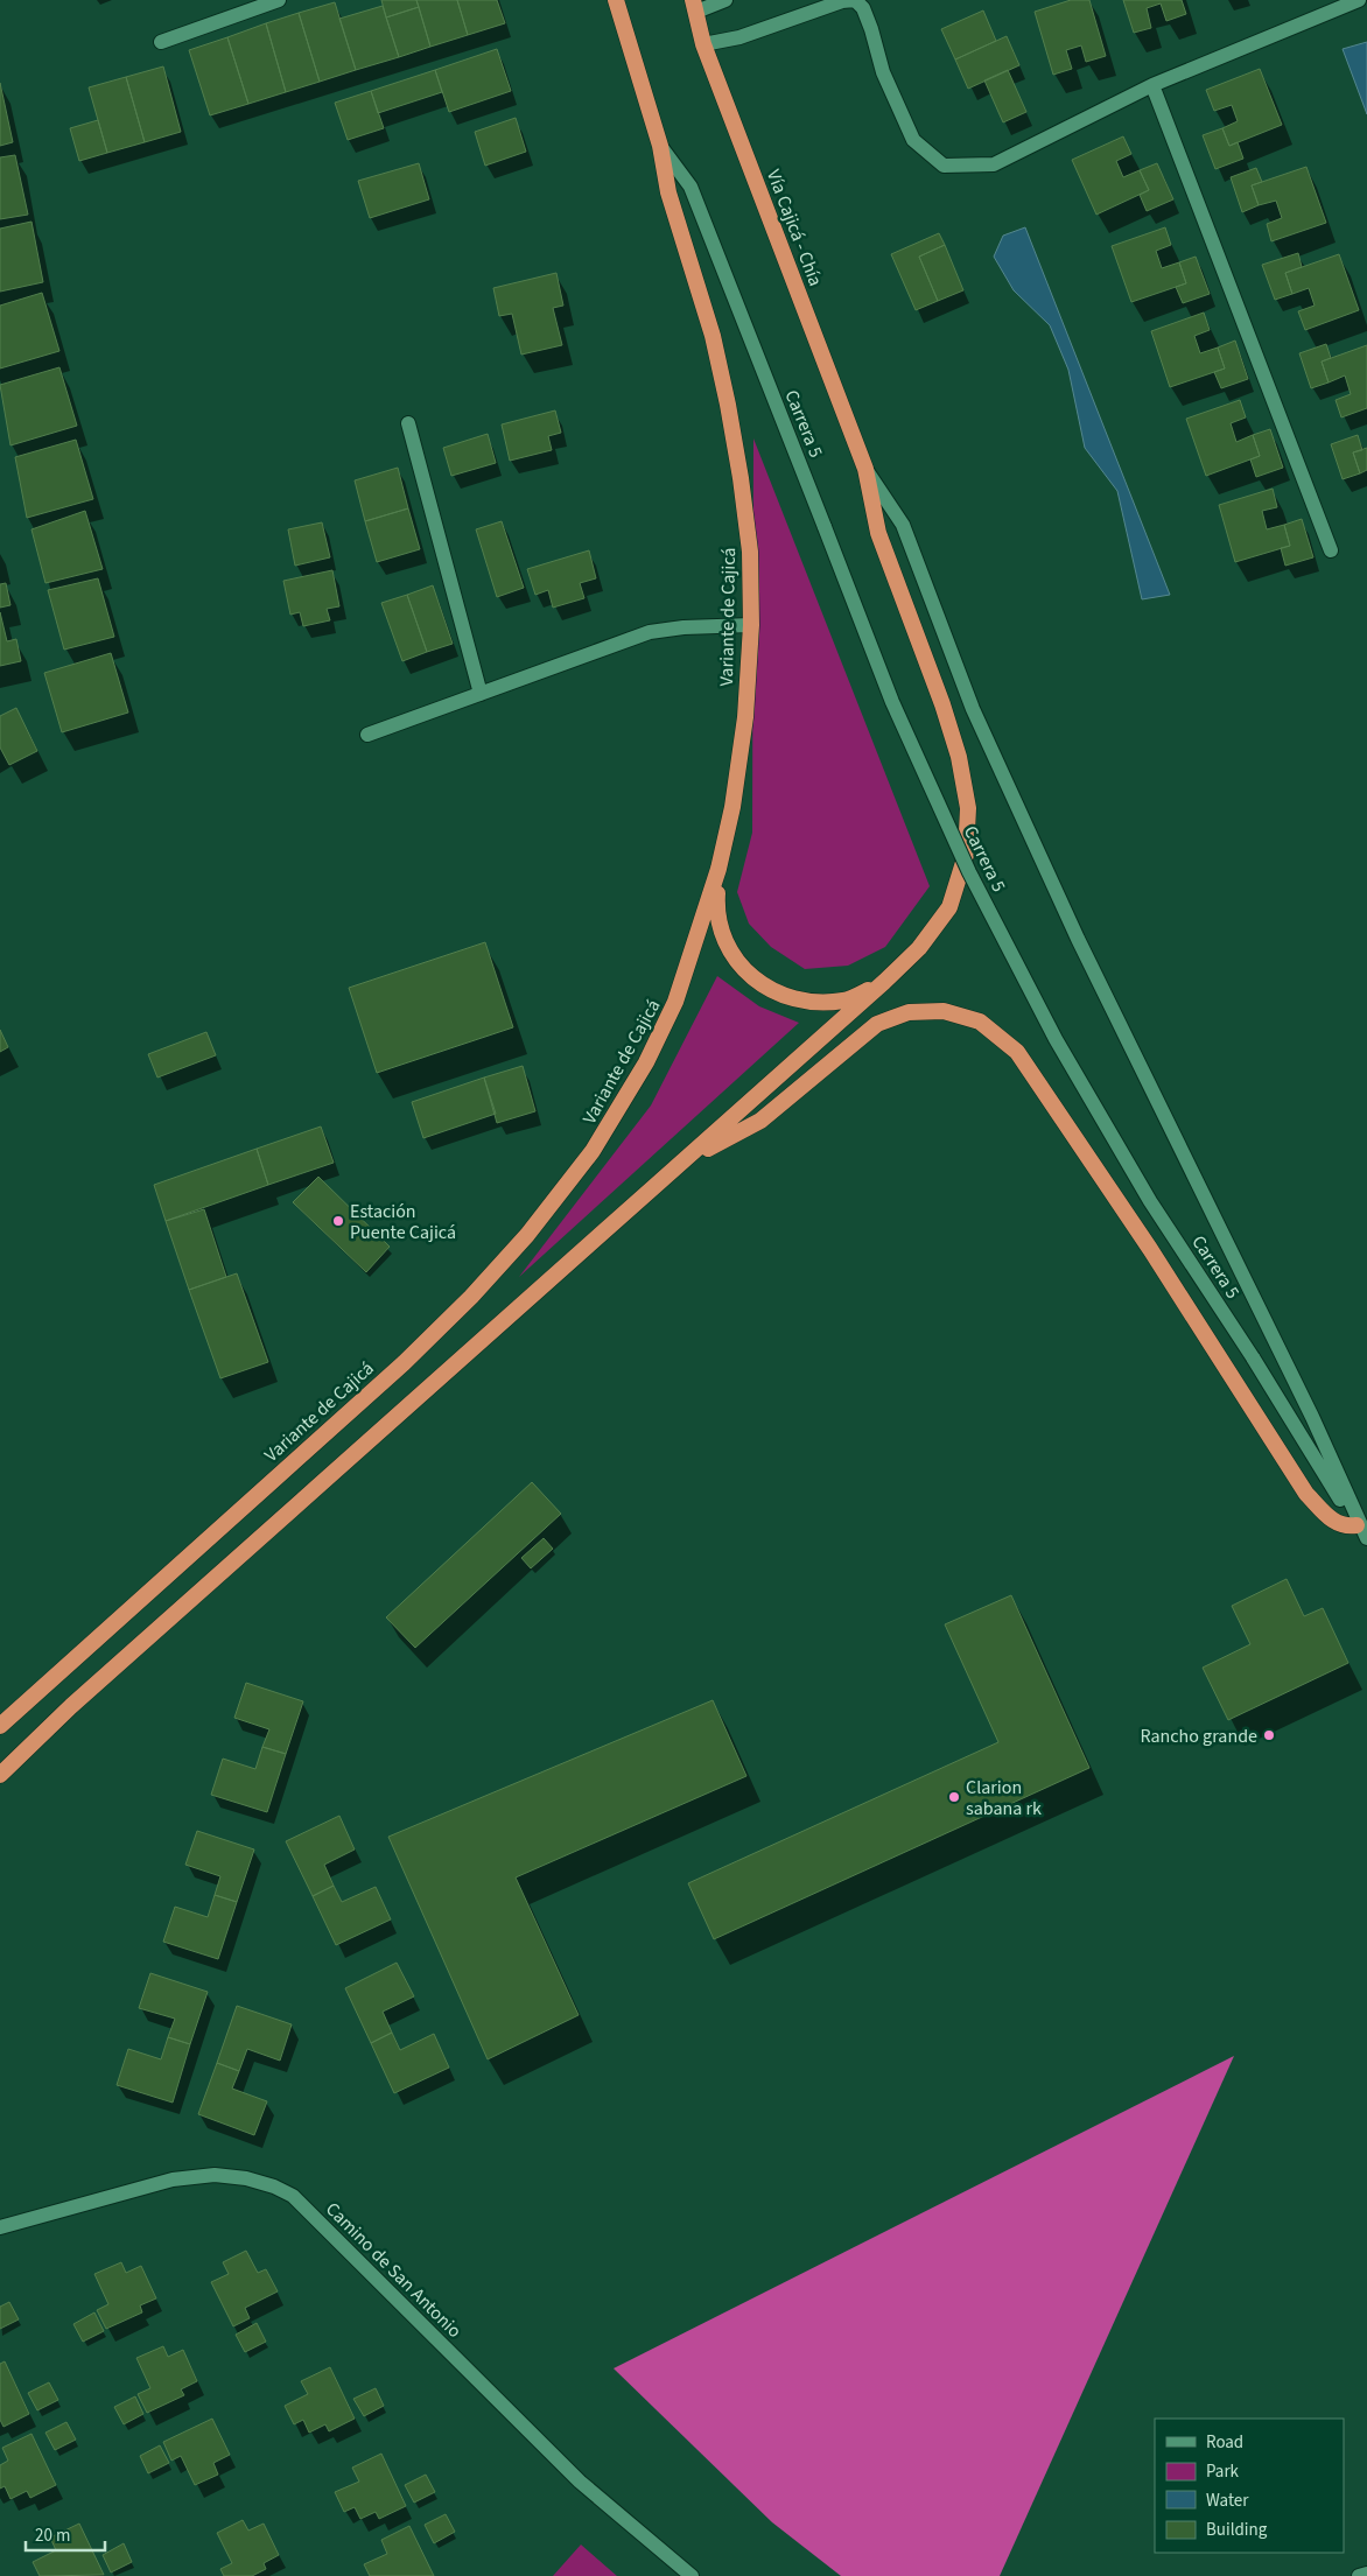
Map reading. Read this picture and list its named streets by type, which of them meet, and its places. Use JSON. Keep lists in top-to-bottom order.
{
  "streets": {
    "highway": ["Vía Cajicá - Chía", "Variante de Cajicá"],
    "street": ["Carrera 5", "Camino de San Antonio"]
  },
  "crossings": [
    ["Vía Cajicá - Chía", "Carrera 5"],
    ["Carrera 5", "Variante de Cajicá"]
  ],
  "places": ["Estación Puente Cajicá", "Rancho grande", "Clarion sabana rk"],
  "legend": [
    "Road",
    "Park",
    "Water",
    "Building"
  ],
  "scale_bar": "20 m"
}
